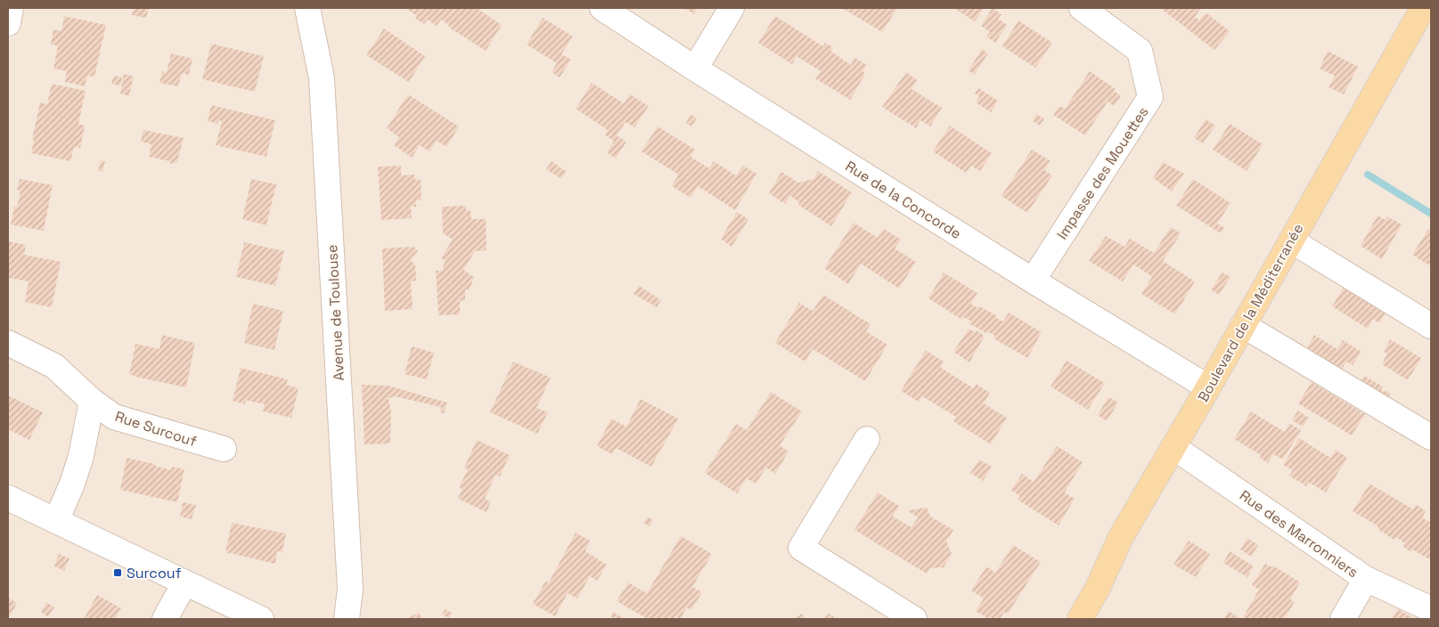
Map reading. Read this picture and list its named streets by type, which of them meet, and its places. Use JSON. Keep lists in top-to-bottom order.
{
  "streets": {
    "main road": ["Boulevard de la Méditerranée"],
    "street": [
      "Impasse des Mouettes",
      "Rue de la Concorde",
      "Avenue de Toulouse",
      "Rue Surcouf",
      "Rue des Marronniers"
    ]
  },
  "crossings": [
    ["Impasse des Mouettes", "Rue de la Concorde"],
    ["Rue de la Concorde", "Boulevard de la Méditerranée"],
    ["Boulevard de la Méditerranée", "Rue des Marronniers"]
  ],
  "places": {
    "transit": ["Surcouf"]
  }
}
